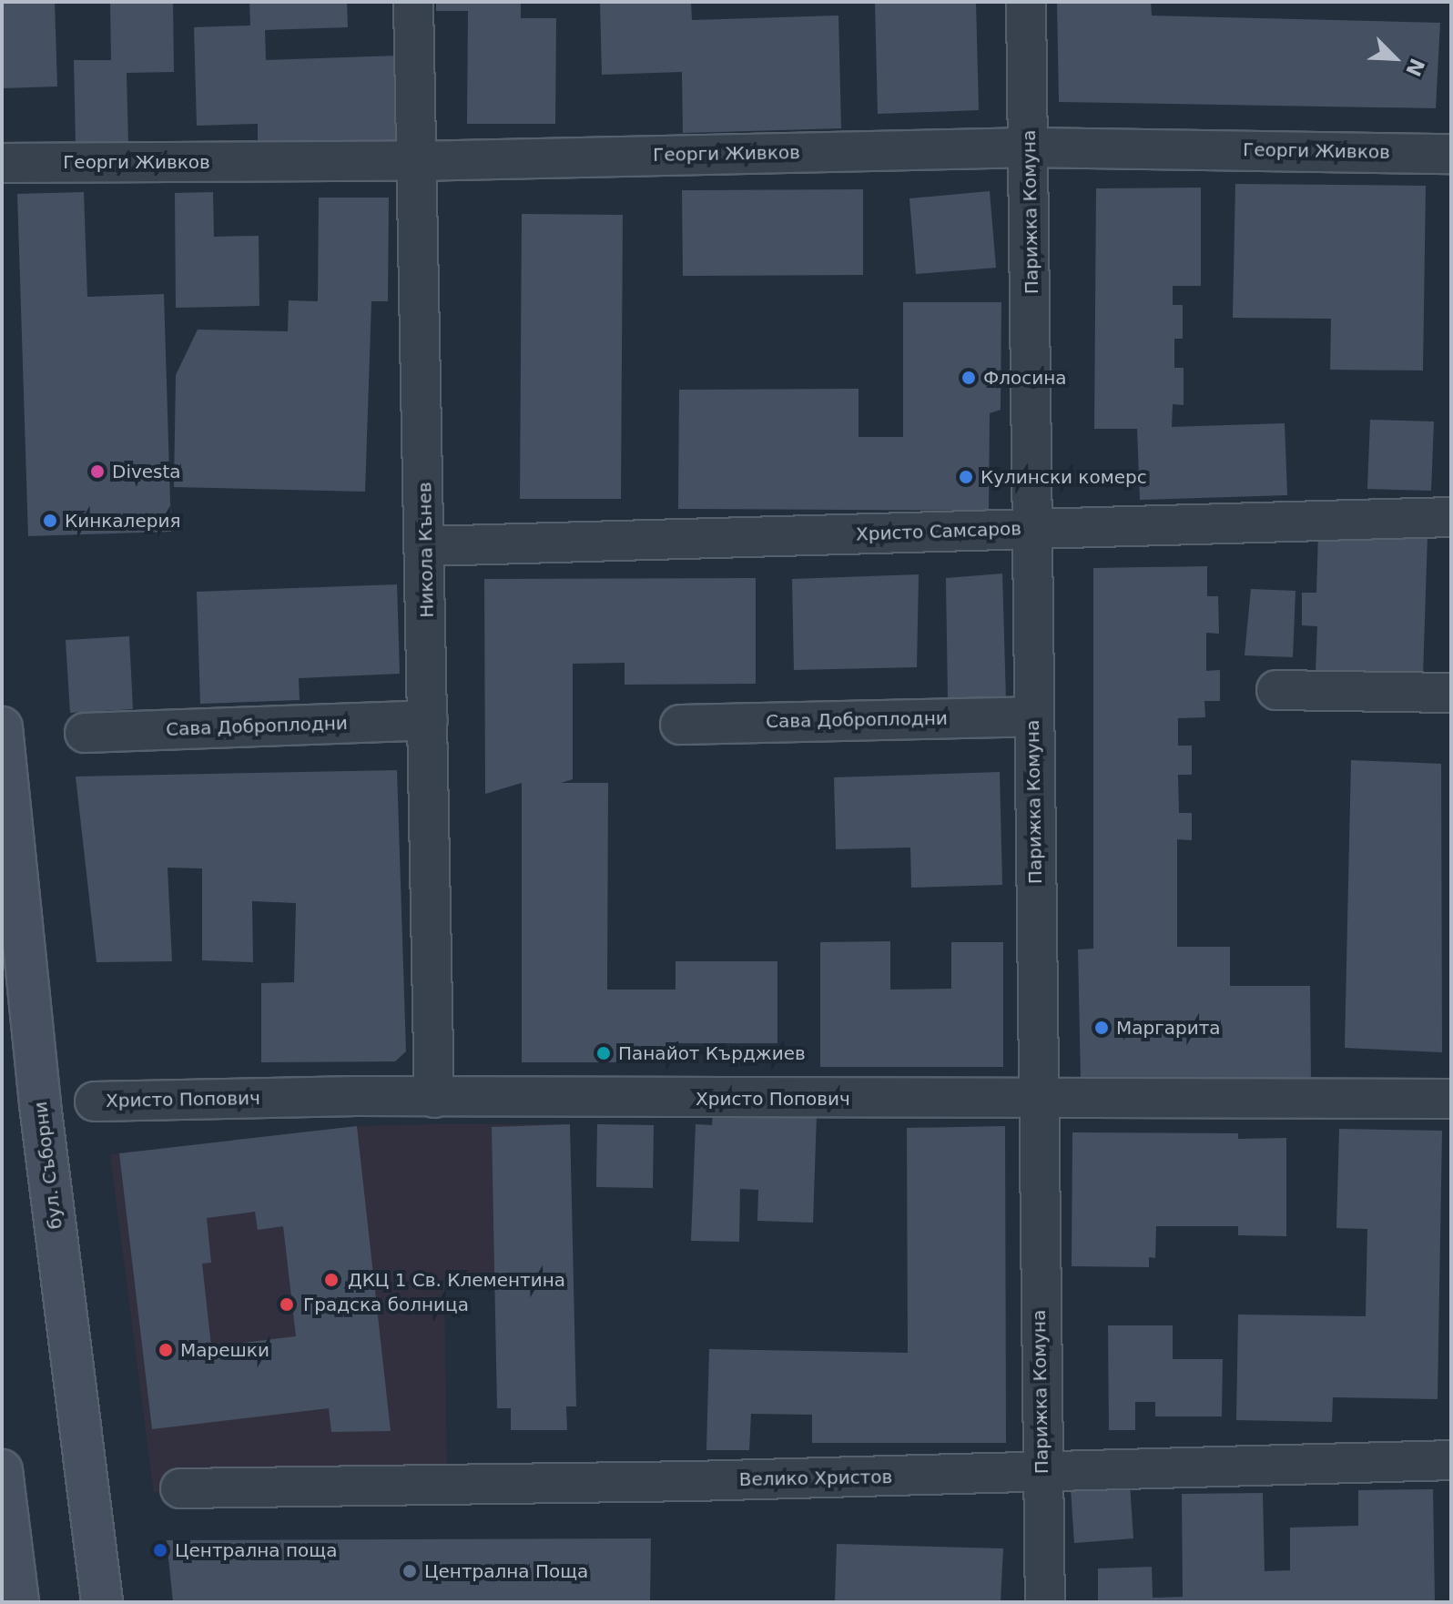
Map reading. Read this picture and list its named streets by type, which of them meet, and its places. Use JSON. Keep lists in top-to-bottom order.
{
  "streets": {
    "street": [
      "Георги Живков",
      "Парижка Комуна",
      "Христо Самсаров",
      "Никола Кънев",
      "Сава Доброплодни",
      "Христо Попович",
      "бул. Съборни",
      "Велико Христов"
    ]
  },
  "crossings": [
    ["Георги Живков", "Парижка Комуна"],
    ["Георги Живков", "Никола Кънев"],
    ["Парижка Комуна", "Христо Самсаров"],
    ["Парижка Комуна", "Сава Доброплодни"],
    ["Парижка Комуна", "Христо Попович"],
    ["Парижка Комуна", "Велико Христов"],
    ["Христо Самсаров", "Никола Кънев"],
    ["Никола Кънев", "Сава Доброплодни"],
    ["Никола Кънев", "Христо Попович"]
  ],
  "places": [
    "Флосина",
    "Divesta",
    "Кулински комерс",
    "Кинкалерия",
    "Маргарита",
    "Панайот Кърджиев",
    "ДКЦ 1 Св. Клементина",
    "Градска болница",
    "Марешки",
    "Централна поща",
    "Централна Поща"
  ],
  "north": "bottom right"
}
